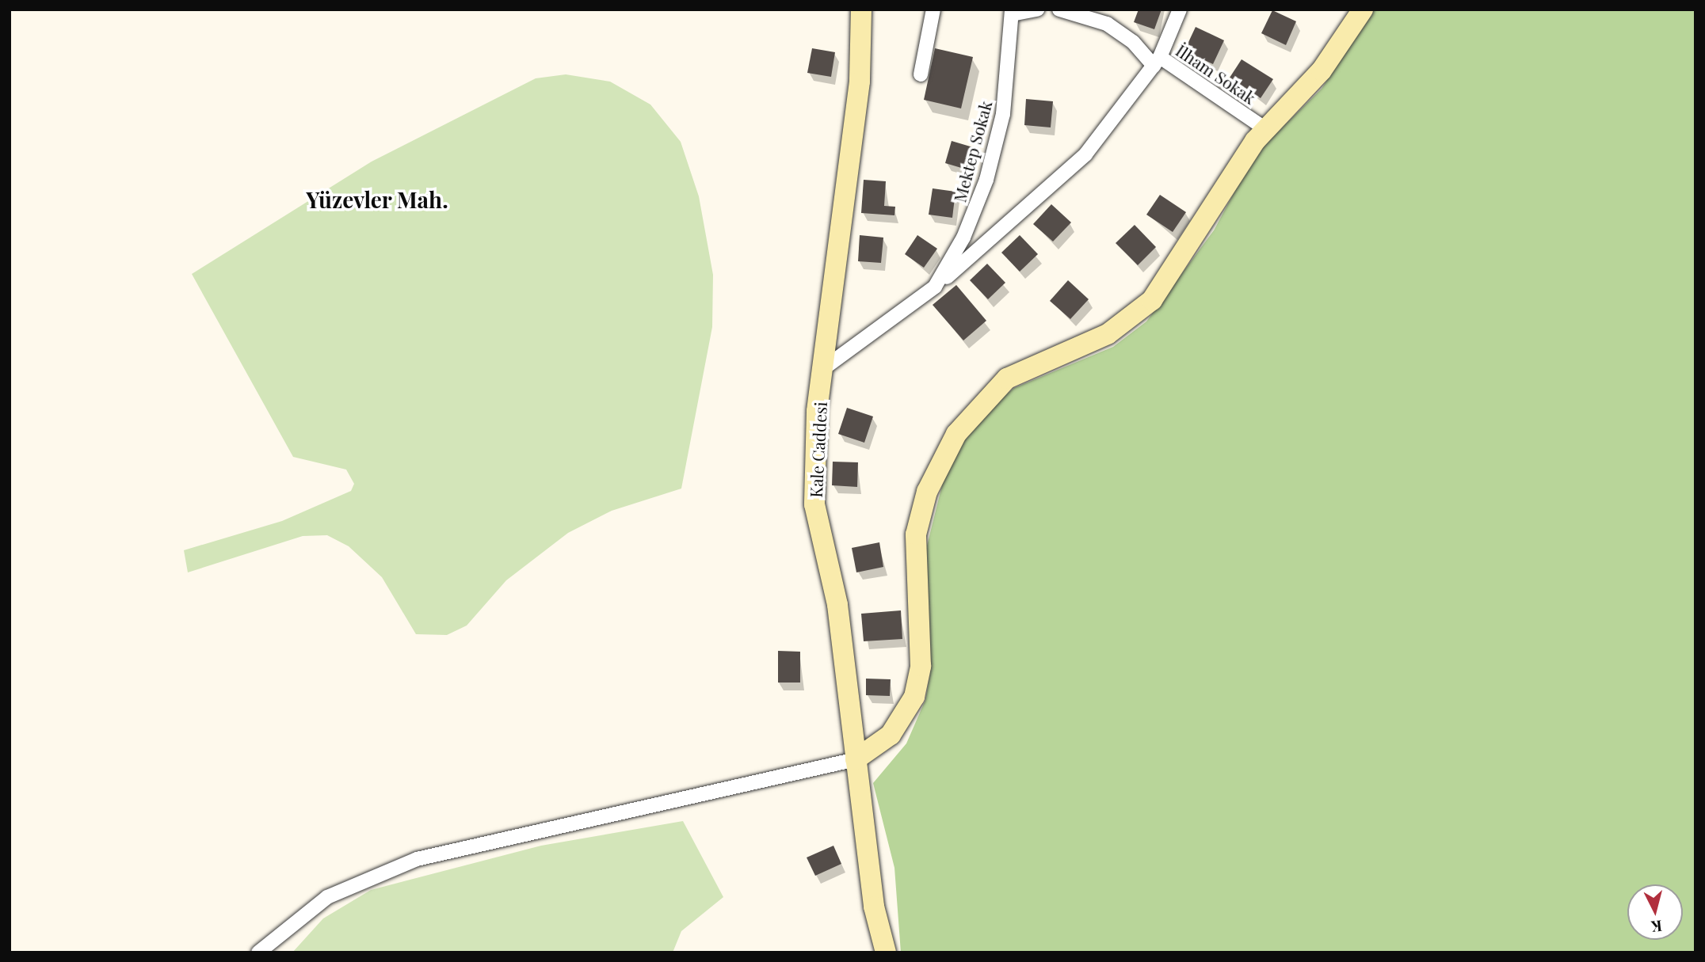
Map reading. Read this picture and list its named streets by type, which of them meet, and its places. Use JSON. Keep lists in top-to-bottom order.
{
  "streets": {
    "street": ["İlham Sokak", "Mektep Sokak", "Kale Caddesi"]
  },
  "crossings": [
    ["Mektep Sokak", "Kale Caddesi"]
  ],
  "districts": ["Yüzevler Mah."],
  "north": "bottom"
}
